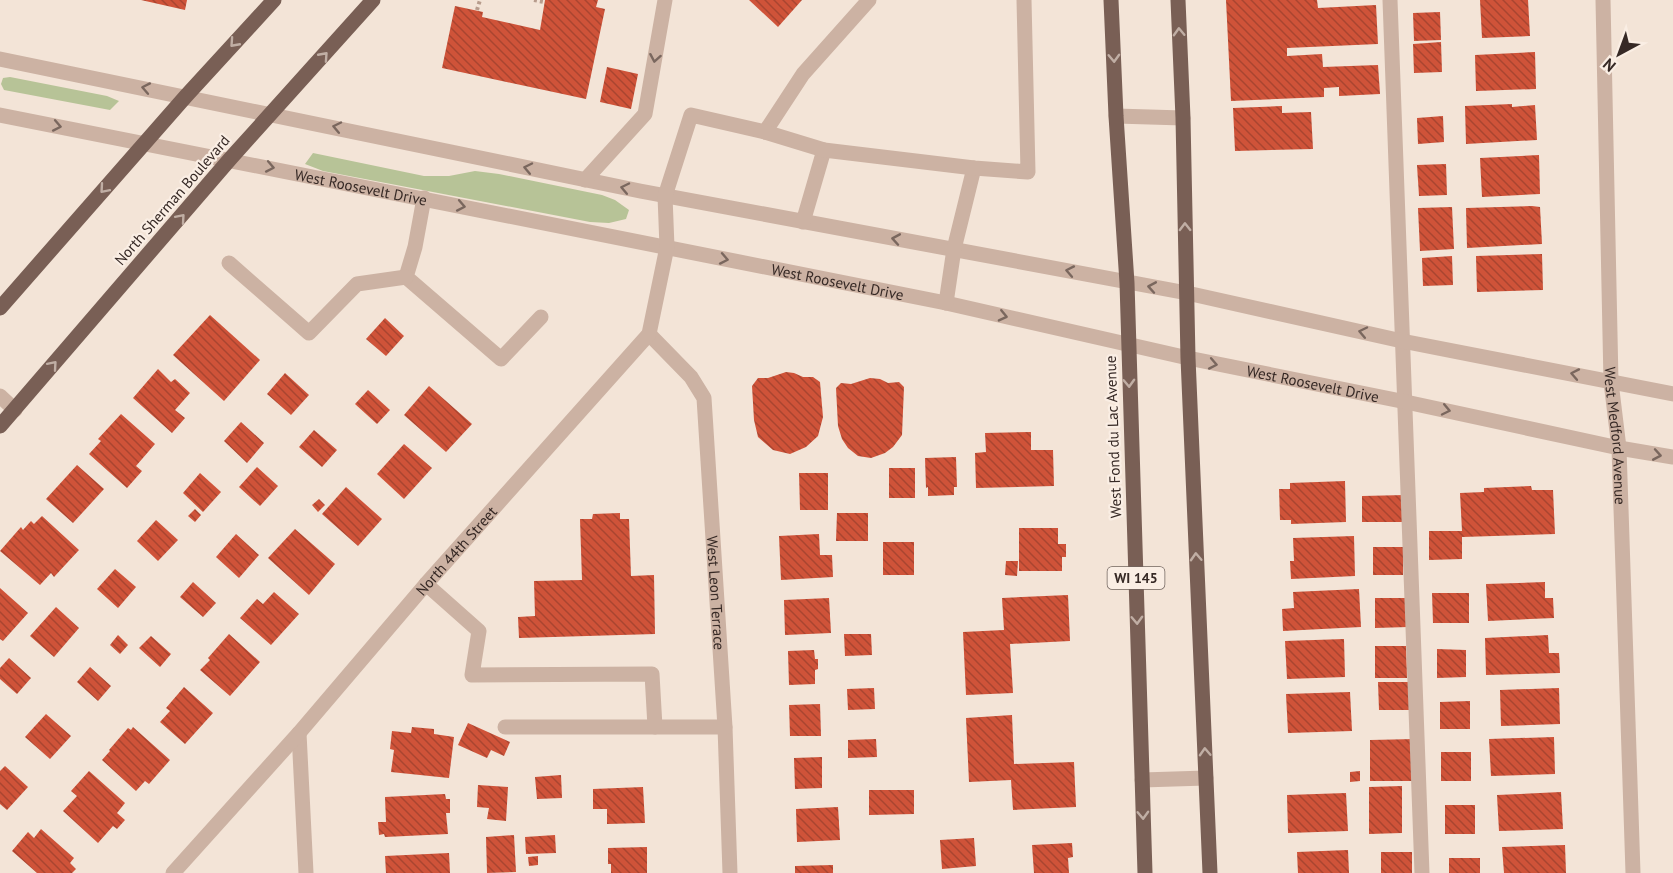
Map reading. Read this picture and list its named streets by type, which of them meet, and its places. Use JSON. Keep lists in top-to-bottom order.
{
  "streets": {
    "main road": ["North Sherman Boulevard", "West Fond du Lac Avenue", "WI 145"],
    "street": [
      "West Roosevelt Drive",
      "West Medford Avenue",
      "North 44th Street",
      "West Leon Terrace"
    ]
  },
  "crossings": [
    ["West Roosevelt Drive", "North Sherman Boulevard"],
    ["West Roosevelt Drive", "West Fond du Lac Avenue"],
    ["West Roosevelt Drive", "West Medford Avenue"],
    ["North 44th Street", "West Leon Terrace"]
  ],
  "north": "bottom left"
}
